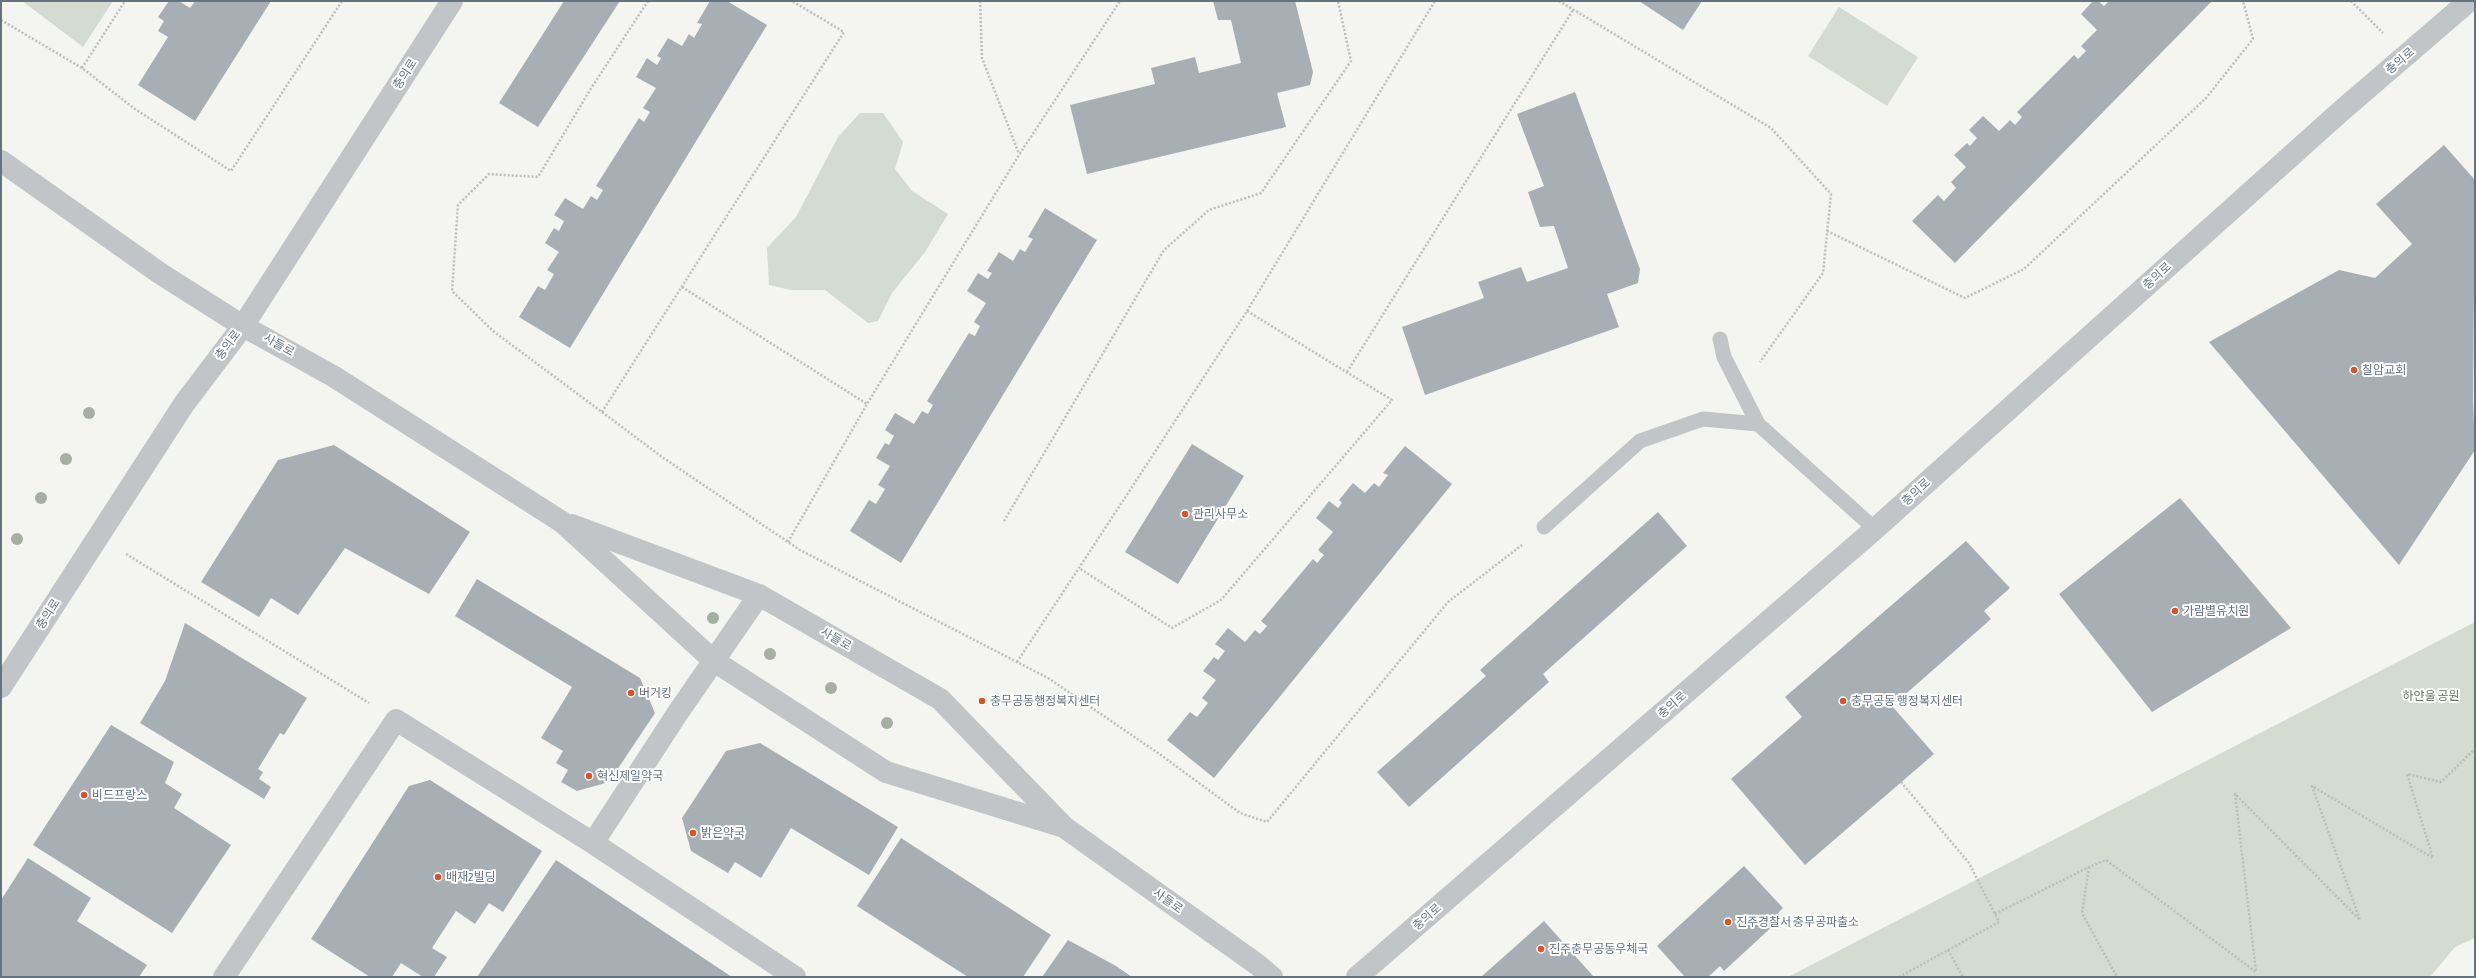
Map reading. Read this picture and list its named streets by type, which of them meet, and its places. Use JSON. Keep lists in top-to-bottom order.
{
  "streets": {
    "street": ["충의로", "사들로"]
  },
  "crossings": [
    ["충의로", "사들로"]
  ],
  "parks": ["하얀울 공원"],
  "places": [
    "칠암교회",
    "관리사무소",
    "가람별유치원",
    "버거킹",
    "충무공동행정복지센터",
    "충무공동 행정복지센터",
    "혁신제일약국",
    "비드프랑스",
    "밝은약국",
    "배재2빌딩",
    "진주경찰서 충무공파출소",
    "진주충무공동우체국"
  ]
}
